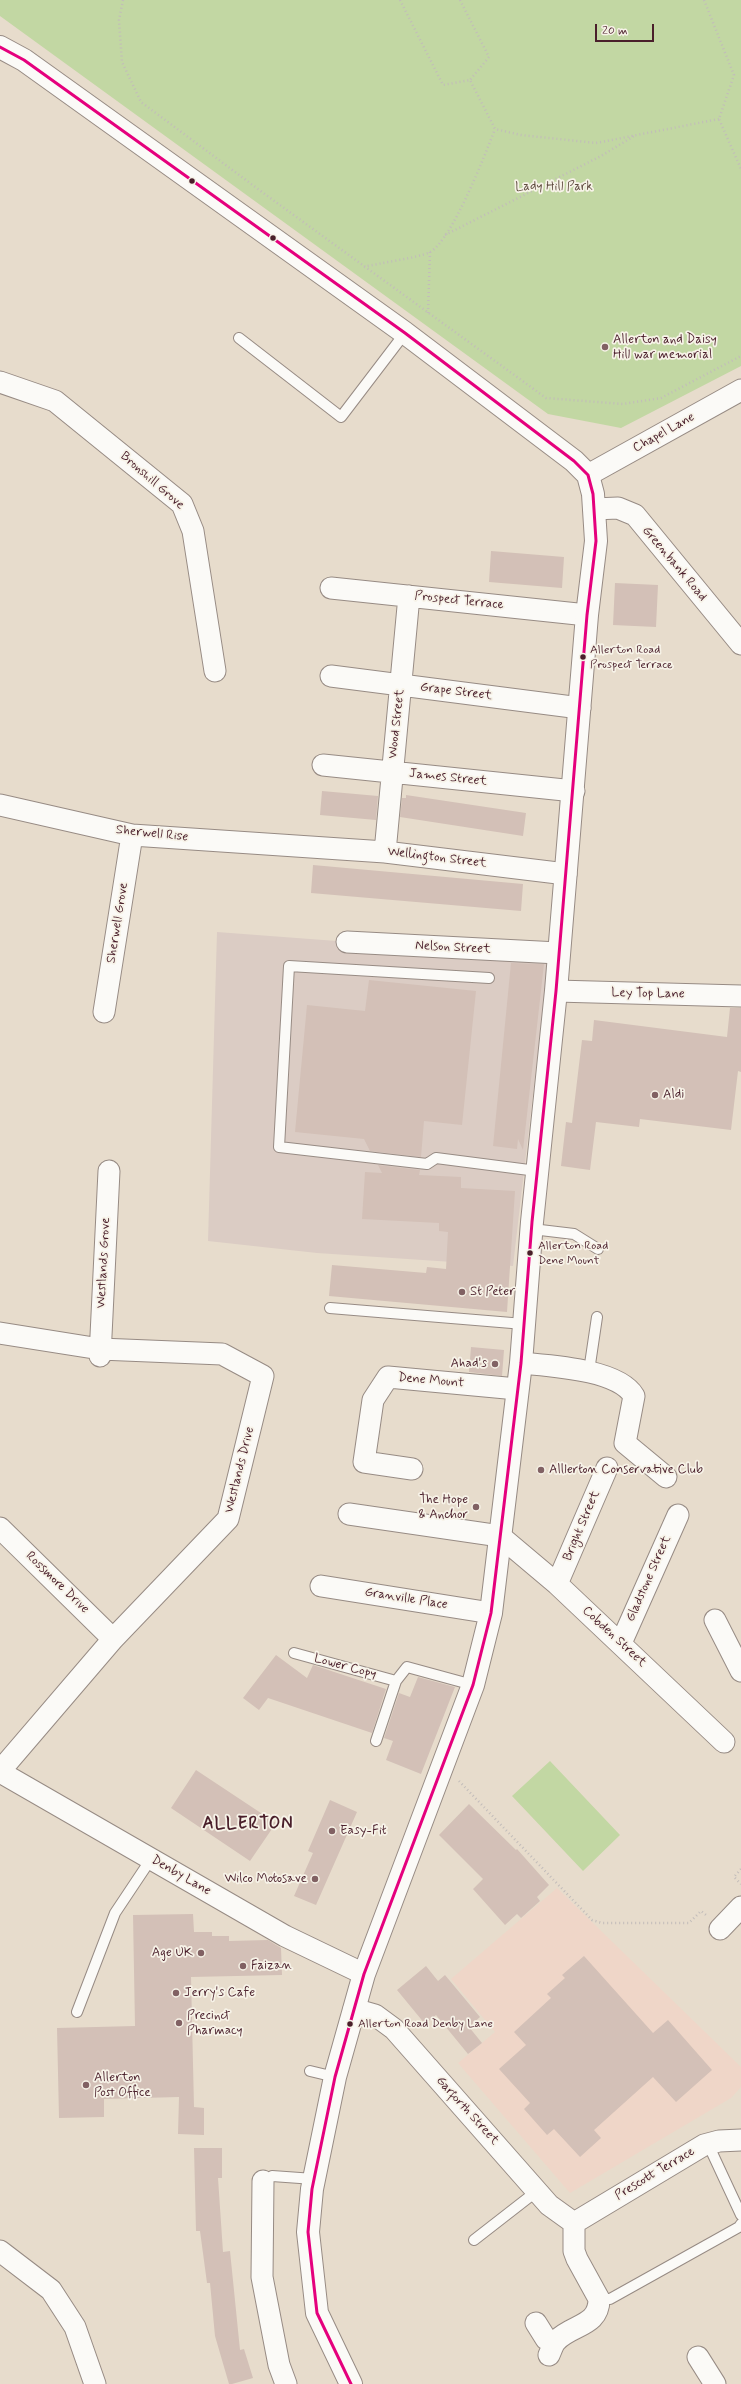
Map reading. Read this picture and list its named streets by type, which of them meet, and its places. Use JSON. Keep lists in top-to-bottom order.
{
  "streets": {
    "street": [
      "Chapel Lane",
      "Bronshill Grove",
      "Greenbank Road",
      "Prospect Terrace",
      "Grape Street",
      "Wood Street",
      "James Street",
      "Sherwell Rise",
      "Wellington Street",
      "Sherwell Grove",
      "Nelson Street",
      "Ley Top Lane",
      "Westlands Grove",
      "Dene Mount",
      "Westlands Drive",
      "Bright Street",
      "Gladstone Street",
      "Rossmore Drive",
      "Granville Place",
      "Cobden Street",
      "Denby Lane",
      "Garforth Street",
      "Prescott Terrace"
    ],
    "lane": ["Lower Copy"]
  },
  "crossings": [
    ["Prospect Terrace", "Wood Street"],
    ["Grape Street", "Wood Street"],
    ["Wood Street", "James Street"],
    ["Wood Street", "Wellington Street"],
    ["Sherwell Rise", "Wellington Street"],
    ["Sherwell Rise", "Sherwell Grove"],
    ["Westlands Grove", "Westlands Drive"],
    ["Westlands Drive", "Rossmore Drive"],
    ["Westlands Drive", "Denby Lane"],
    ["Bright Street", "Cobden Street"],
    ["Gladstone Street", "Cobden Street"],
    ["Garforth Street", "Prescott Terrace"]
  ],
  "districts": ["ALLERTON"],
  "parks": ["Lady Hill Park"],
  "places": [
    "Allerton and Daisy Hill war memorial",
    "Allerton Road Prospect Terrace",
    "Aldi",
    "Allerton Road Dene Mount",
    "St Peter",
    "Ahad's",
    "Alllerton Conservative Club",
    "The Hope & Anchor",
    "Easy-Fit",
    "Wilco Motosave",
    "Age UK",
    "Faizan",
    "Jerry's Cafe",
    "Precinct Pharmacy",
    "Allerton Road Denby Lane",
    "Allerton Post Office"
  ],
  "scale_bar": "20 m"
}
